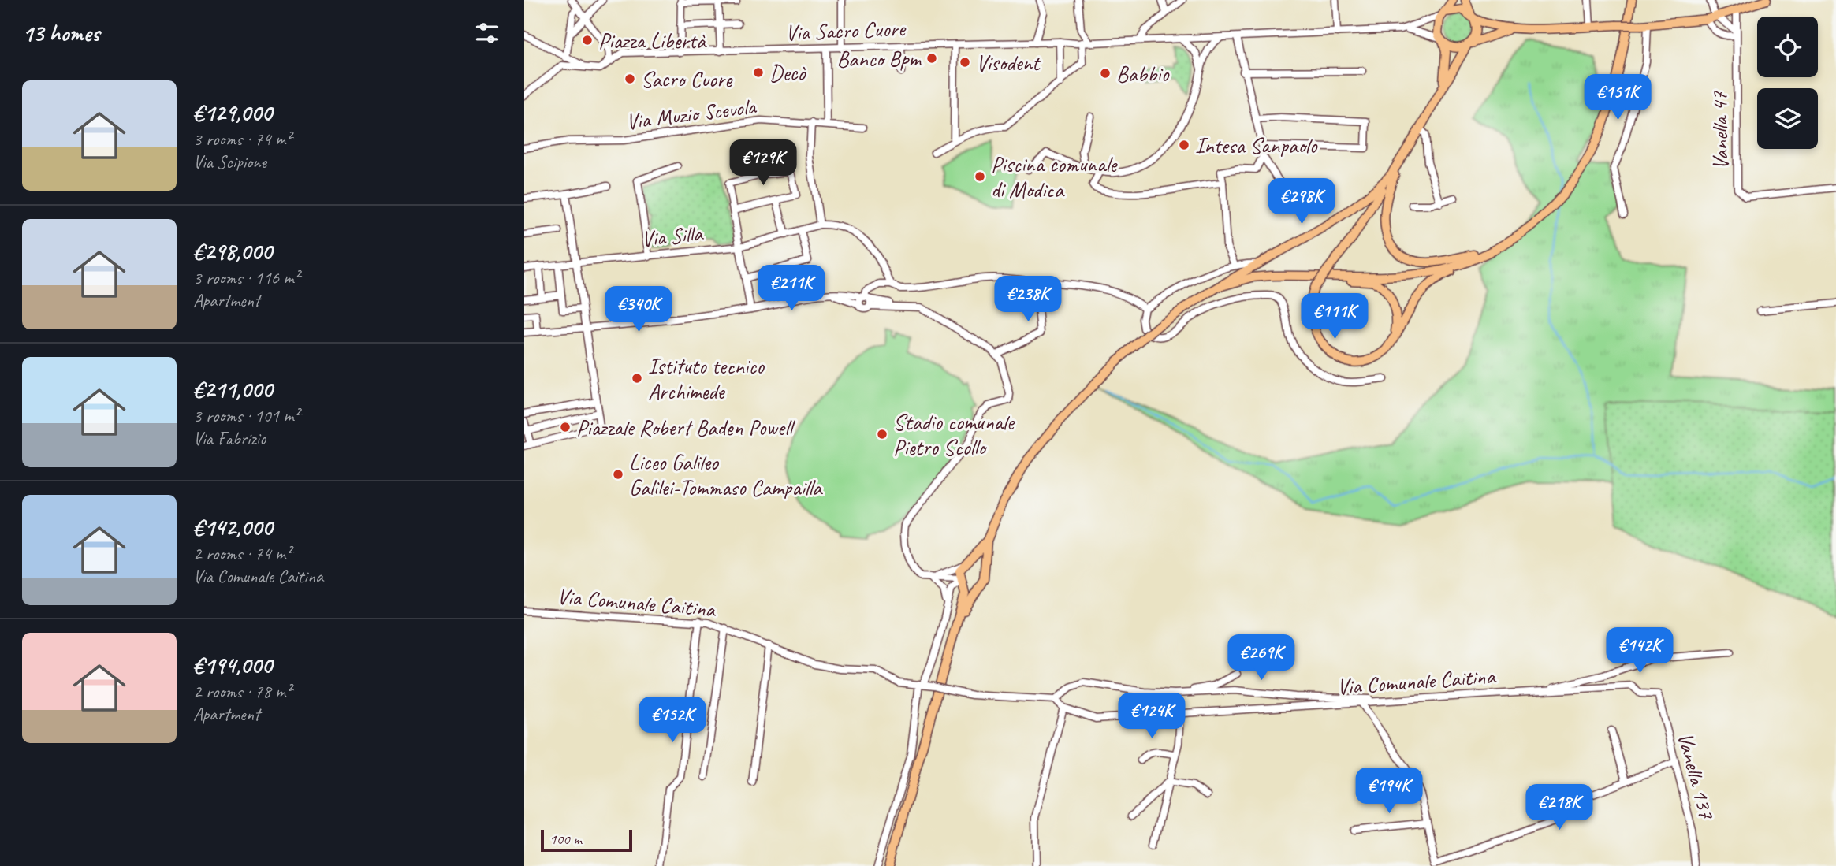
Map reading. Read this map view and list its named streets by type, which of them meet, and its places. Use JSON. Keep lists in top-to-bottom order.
{
  "streets": {
    "street": [
      "Via Sacro Cuore",
      "Via Muzio Scevola",
      "Vanella 47",
      "Via Silla",
      "Via Comunale Caitina",
      "Vanella 137"
    ]
  },
  "crossings": [
    ["Via Comunale Caitina", "Vanella 137"]
  ],
  "places": [
    "Piazza Libertà",
    "Banco Bpm",
    "Visodent",
    "Decò",
    "Babbio",
    "Sacro Cuore",
    "Intesa Sanpaolo",
    "Piscina comunale di Modica",
    "Istituto tecnico Archimede",
    "Piazzale Robert Baden Powell",
    "Stadio comunale Pietro Scollo",
    "Liceo Galileo Galilei-Tommaso Campailla"
  ],
  "scale_bar": "100 m",
  "page": {
    "heading": "13 homes",
    "list": [
      {
        "name": "€129,000",
        "note": "3 rooms · 74 m² · Via Scipione"
      },
      {
        "name": "€298,000",
        "note": "3 rooms · 116 m² · Apartment"
      },
      {
        "name": "€211,000",
        "note": "3 rooms · 101 m² · Via Fabrizio"
      },
      {
        "name": "€142,000",
        "note": "2 rooms · 74 m² · Via Comunale Caitina"
      },
      {
        "name": "€194,000",
        "note": "2 rooms · 78 m² · Apartment"
      }
    ],
    "price": [
      "€151K",
      "€129K",
      "€298K",
      "€211K",
      "€238K",
      "€340K",
      "€111K",
      "€142K",
      "€269K",
      "€124K",
      "€152K",
      "€194K",
      "€218K"
    ],
    "scale": "100 m"
  }
}
